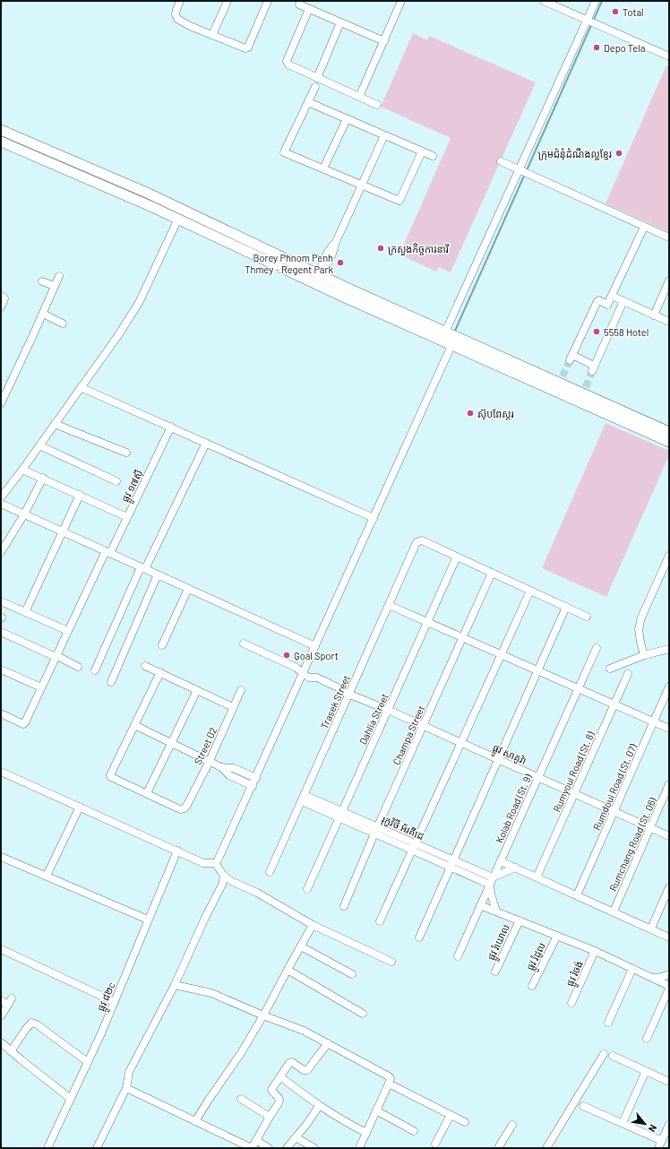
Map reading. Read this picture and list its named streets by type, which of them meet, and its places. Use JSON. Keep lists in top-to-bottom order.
{
  "streets": {
    "street": [
      "ផ្លូវ ១៧ស៊ី",
      "Trasek Street",
      "Dahlia Street",
      "Champa Street",
      "Street 02",
      "ផ្លូវ សាគូរ៉ា",
      "Rumyoul Road (St. 8)",
      "Rumdoul Road (St. 07)",
      "Kolab Road (St. 9)",
      "រុក្ខវិថី អ័រគីដេ",
      "Rumchang Road (St. 06)",
      "ផ្លូវ រំយោល",
      "ផ្លូវ រំដូល",
      "ផ្លូវ រំចង់",
      "ផ្លូវ ៨២c"
    ]
  },
  "crossings": [
    ["Trasek Street", "Dahlia Street"],
    ["Trasek Street", "ផ្លូវ សាគូរ៉ា"],
    ["Trasek Street", "រុក្ខវិថី អ័រគីដេ"],
    ["Dahlia Street", "ផ្លូវ សាគូរ៉ា"],
    ["Dahlia Street", "រុក្ខវិថី អ័រគីដេ"],
    ["Champa Street", "ផ្លូវ សាគូរ៉ា"],
    ["Champa Street", "រុក្ខវិថី អ័រគីដេ"],
    ["ផ្លូវ សាគូរ៉ា", "Rumyoul Road (St. 8)"],
    ["ផ្លូវ សាគូរ៉ា", "Rumdoul Road (St. 07)"],
    ["ផ្លូវ សាគូរ៉ា", "Kolab Road (St. 9)"],
    ["ផ្លូវ សាគូរ៉ា", "Rumchang Road (St. 06)"],
    ["Kolab Road (St. 9)", "រុក្ខវិថី អ័រគីដេ"]
  ],
  "places": [
    "Total",
    "Depo Tela",
    "ក្រុមជំនុំដំណឹងល្អខ្មែរ",
    "ក្រសួងកិច្ចការនារី",
    "Borey Phnom Penh Thmey - Regent Park",
    "5558 Hotel",
    "ស៊ុបពែស្តរ",
    "Goal Sport"
  ],
  "north": "bottom right"
}
